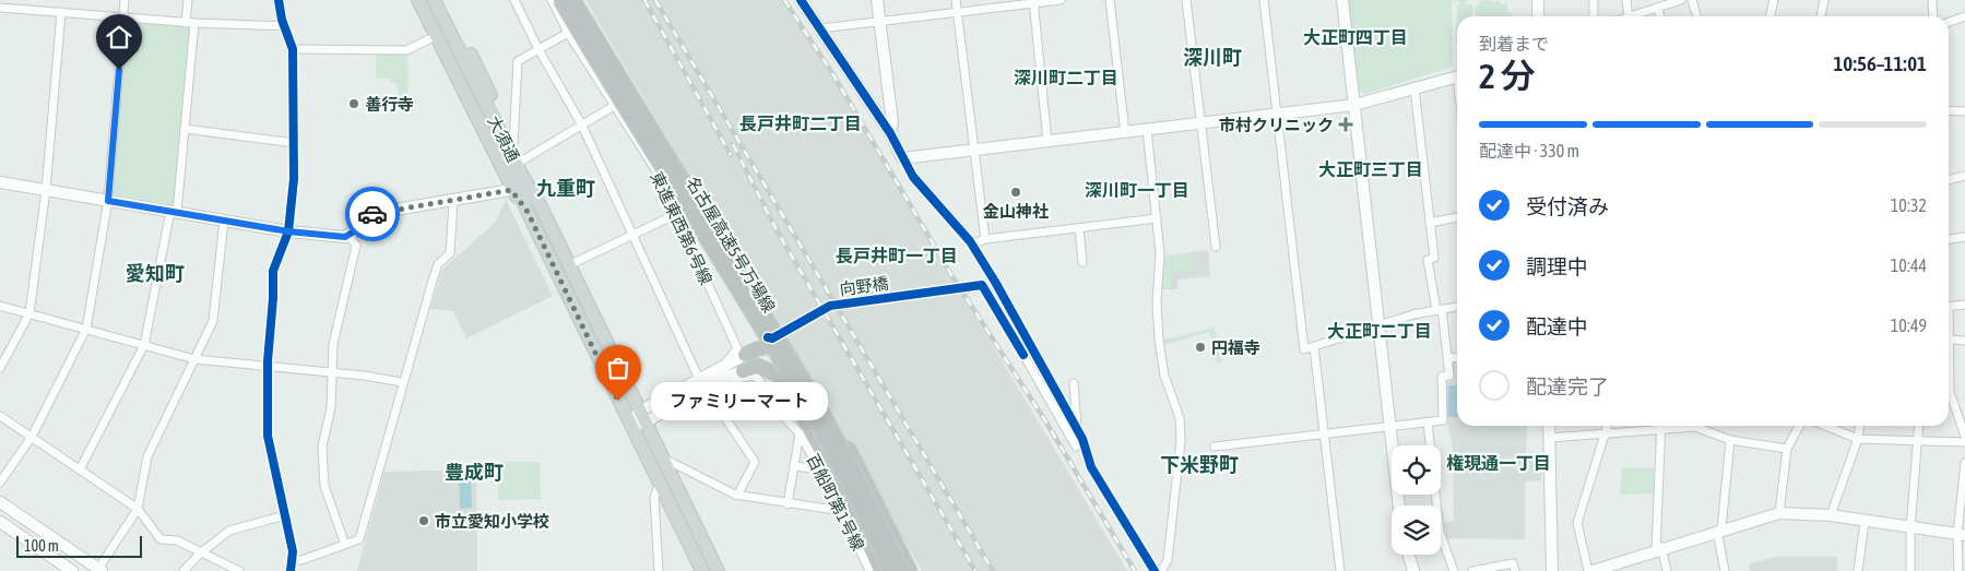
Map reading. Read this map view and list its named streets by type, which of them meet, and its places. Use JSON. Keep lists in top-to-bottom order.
{
  "streets": {
    "highway": ["名古屋高速5号万場線"],
    "main road": ["大須通"],
    "street": ["東進東西第6号線", "向野橋", "百船町第1号線"]
  },
  "districts": [
    "大正町四丁目",
    "深川町",
    "深川町二丁目",
    "長戸井町二丁目",
    "大正町三丁目",
    "九重町",
    "深川町一丁目",
    "長戸井町一丁目",
    "愛知町",
    "大正町二丁目",
    "権現通一丁目",
    "下米野町",
    "豊成町"
  ],
  "places": {
    "other": [
      "善行寺",
      "金山神社",
      "円福寺",
      "ファミリーマート",
      "市立愛知小学校"
    ],
    "health": ["市村クリニック"]
  },
  "scale_bar": "100 m",
  "page": {
    "heading": ["2 分", "到着まで", "10:56–11:01"],
    "bar": "配達中 · 330 m",
    "list": [
      ["受付済み", "10:32"],
      ["調理中", "10:44"],
      ["配達中", "10:49"],
      "配達完了"
    ],
    "bubble": "ファミリーマート",
    "scale": "100 m"
  }
}
